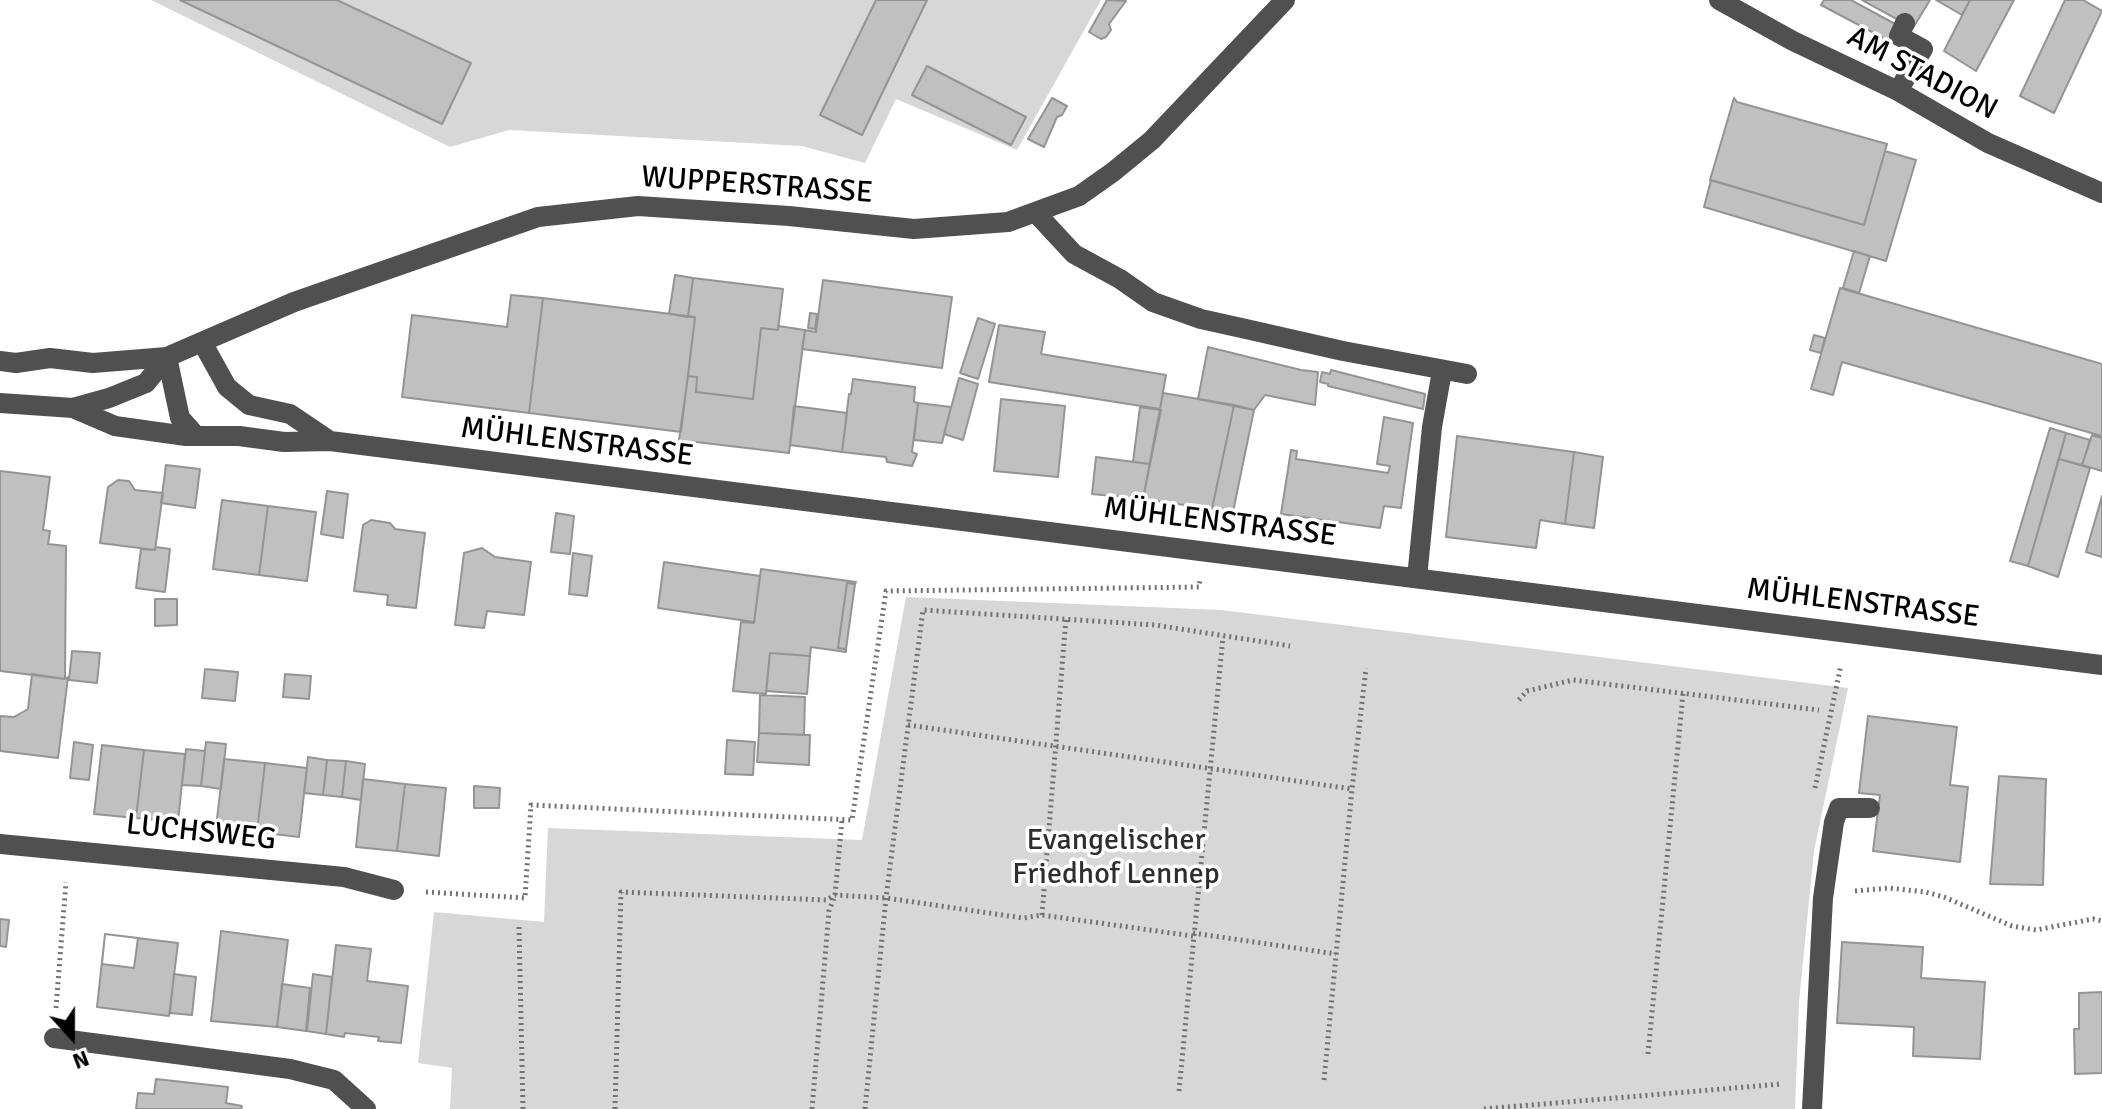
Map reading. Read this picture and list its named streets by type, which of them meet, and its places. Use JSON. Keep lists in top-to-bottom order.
{
  "streets": {
    "street": [
      "AM STADION",
      "WUPPERSTRASSE",
      "MÜHLENSTRASSE",
      "LUCHSWEG"
    ]
  },
  "crossings": [
    ["WUPPERSTRASSE", "MÜHLENSTRASSE"]
  ],
  "parks": ["Evangelischer Friedhof Lennep"],
  "north": "bottom"
}
